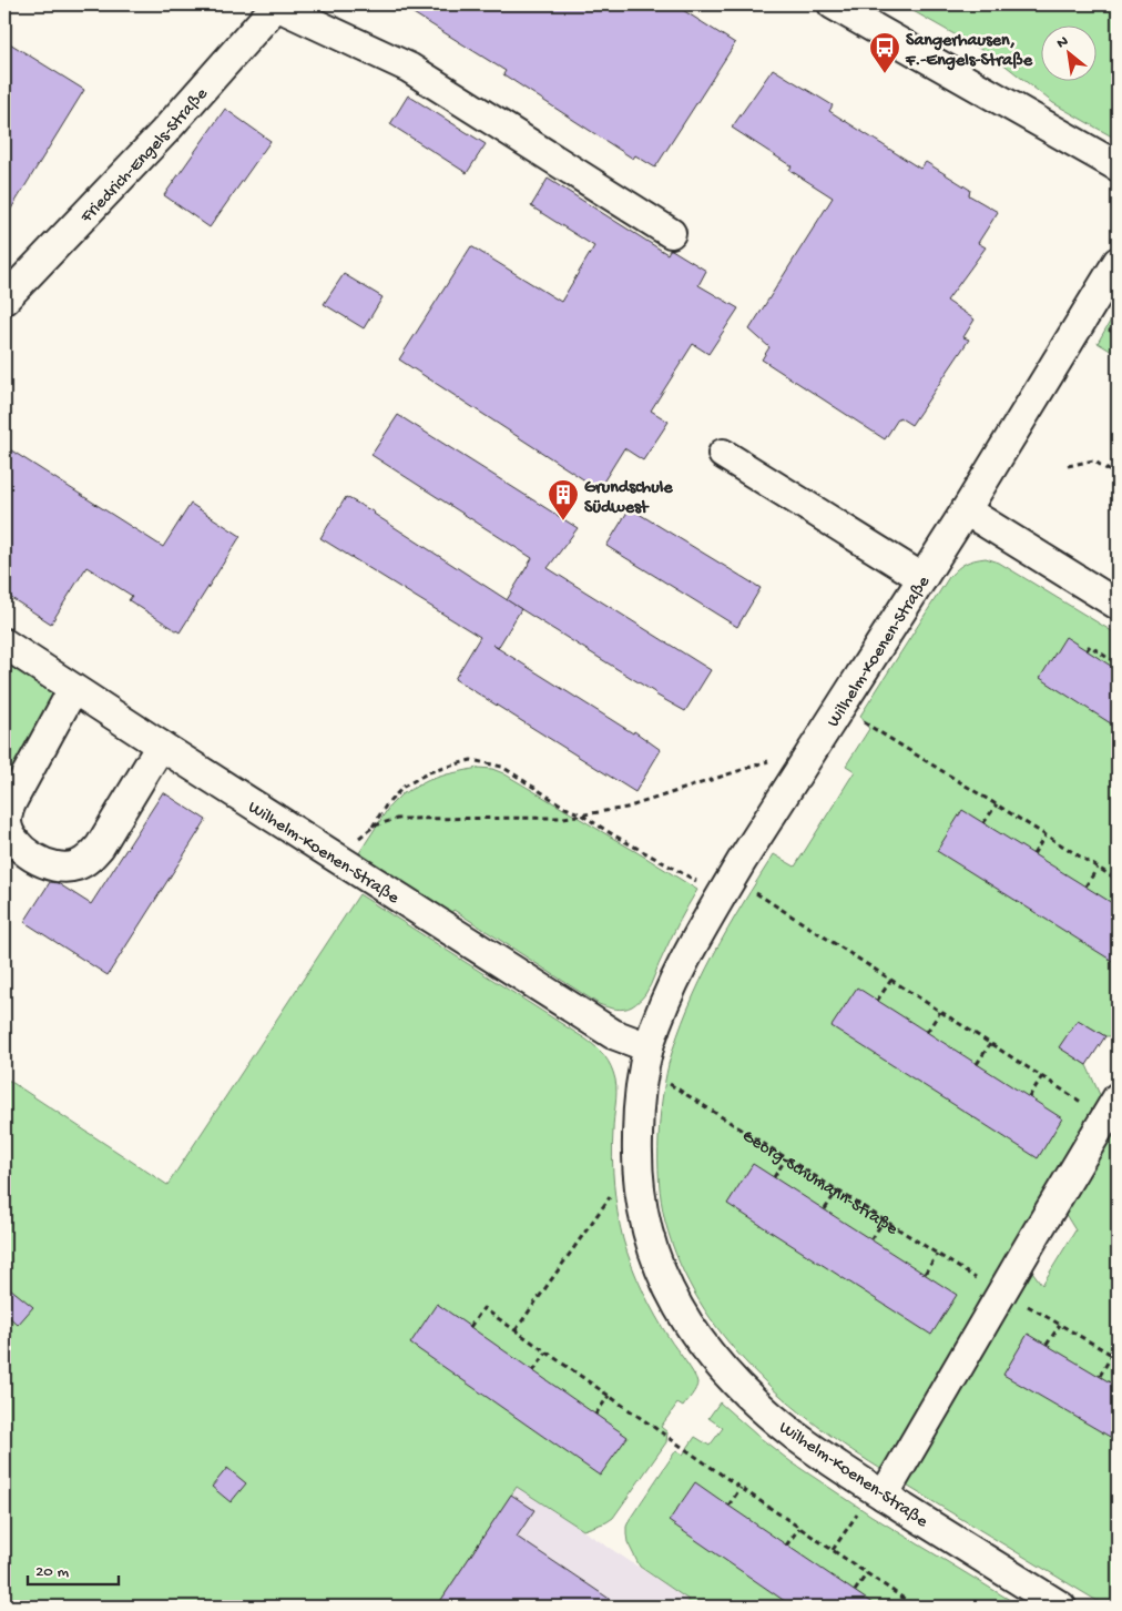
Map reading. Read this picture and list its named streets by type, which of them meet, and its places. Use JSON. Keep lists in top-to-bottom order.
{
  "streets": {
    "street": ["Friedrich-Engels-Straße", "Wilhelm-Koenen-Straße"],
    "path": ["Georg-Schumann-Straße"]
  },
  "crossings": [
    ["Wilhelm-Koenen-Straße", "Georg-Schumann-Straße"]
  ],
  "places": {
    "bus stop": ["Sangerhausen, F.-Engels-Straße"],
    "building": ["Grundschule Südwest"]
  },
  "scale_bar": "20 m",
  "north": "top left"
}
